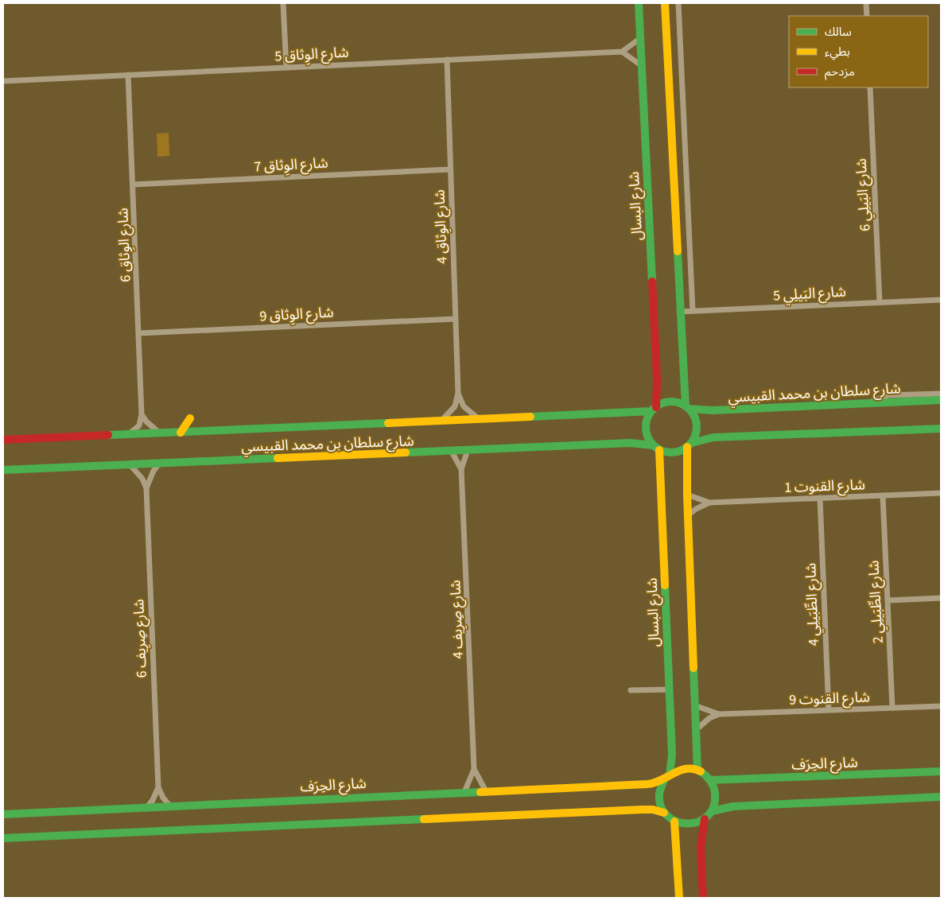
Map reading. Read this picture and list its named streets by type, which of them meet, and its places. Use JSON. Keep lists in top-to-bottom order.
{
  "streets": {
    "street": [
      "شارع الوِثاق 5",
      "شارع الوِثاق 7",
      "شارع البَيلِي 6",
      "شارع البسال",
      "شارع الوِثاق 4",
      "شارع الوِثاق 6",
      "شارع البَيلِي 5",
      "شارع الوِثاق 9",
      "شارع سلطان بن محمد القبيسي",
      "شارع القنوت 1",
      "شارع الطِّبَيلِي 2",
      "شارع الطِّبَيلِي 4",
      "شارع صِرِيف 4",
      "شارع صِرِيف 6",
      "شارع القنوت 9",
      "شارع الحِرَف"
    ]
  },
  "crossings": [
    ["شارع الوِثاق 5", "شارع الوِثاق 4"],
    ["شارع الوِثاق 5", "شارع الوِثاق 6"],
    ["شارع الوِثاق 7", "شارع الوِثاق 4"],
    ["شارع الوِثاق 7", "شارع الوِثاق 6"],
    ["شارع البَيلِي 6", "شارع البَيلِي 5"],
    ["شارع البسال", "شارع سلطان بن محمد القبيسي"],
    ["شارع البسال", "شارع الحِرَف"],
    ["شارع الوِثاق 4", "شارع الوِثاق 9"],
    ["شارع الوِثاق 4", "شارع سلطان بن محمد القبيسي"],
    ["شارع الوِثاق 6", "شارع الوِثاق 9"],
    ["شارع الوِثاق 6", "شارع سلطان بن محمد القبيسي"],
    ["شارع سلطان بن محمد القبيسي", "شارع صِرِيف 4"],
    ["شارع سلطان بن محمد القبيسي", "شارع صِرِيف 6"],
    ["شارع القنوت 1", "شارع الطِّبَيلِي 2"],
    ["شارع القنوت 1", "شارع الطِّبَيلِي 4"],
    ["شارع الطِّبَيلِي 2", "شارع القنوت 9"],
    ["شارع الطِّبَيلِي 4", "شارع القنوت 9"],
    ["شارع صِرِيف 4", "شارع الحِرَف"],
    ["شارع صِرِيف 6", "شارع الحِرَف"]
  ],
  "legend": ["سالك", "بطيء", "مزدحم"]
}
